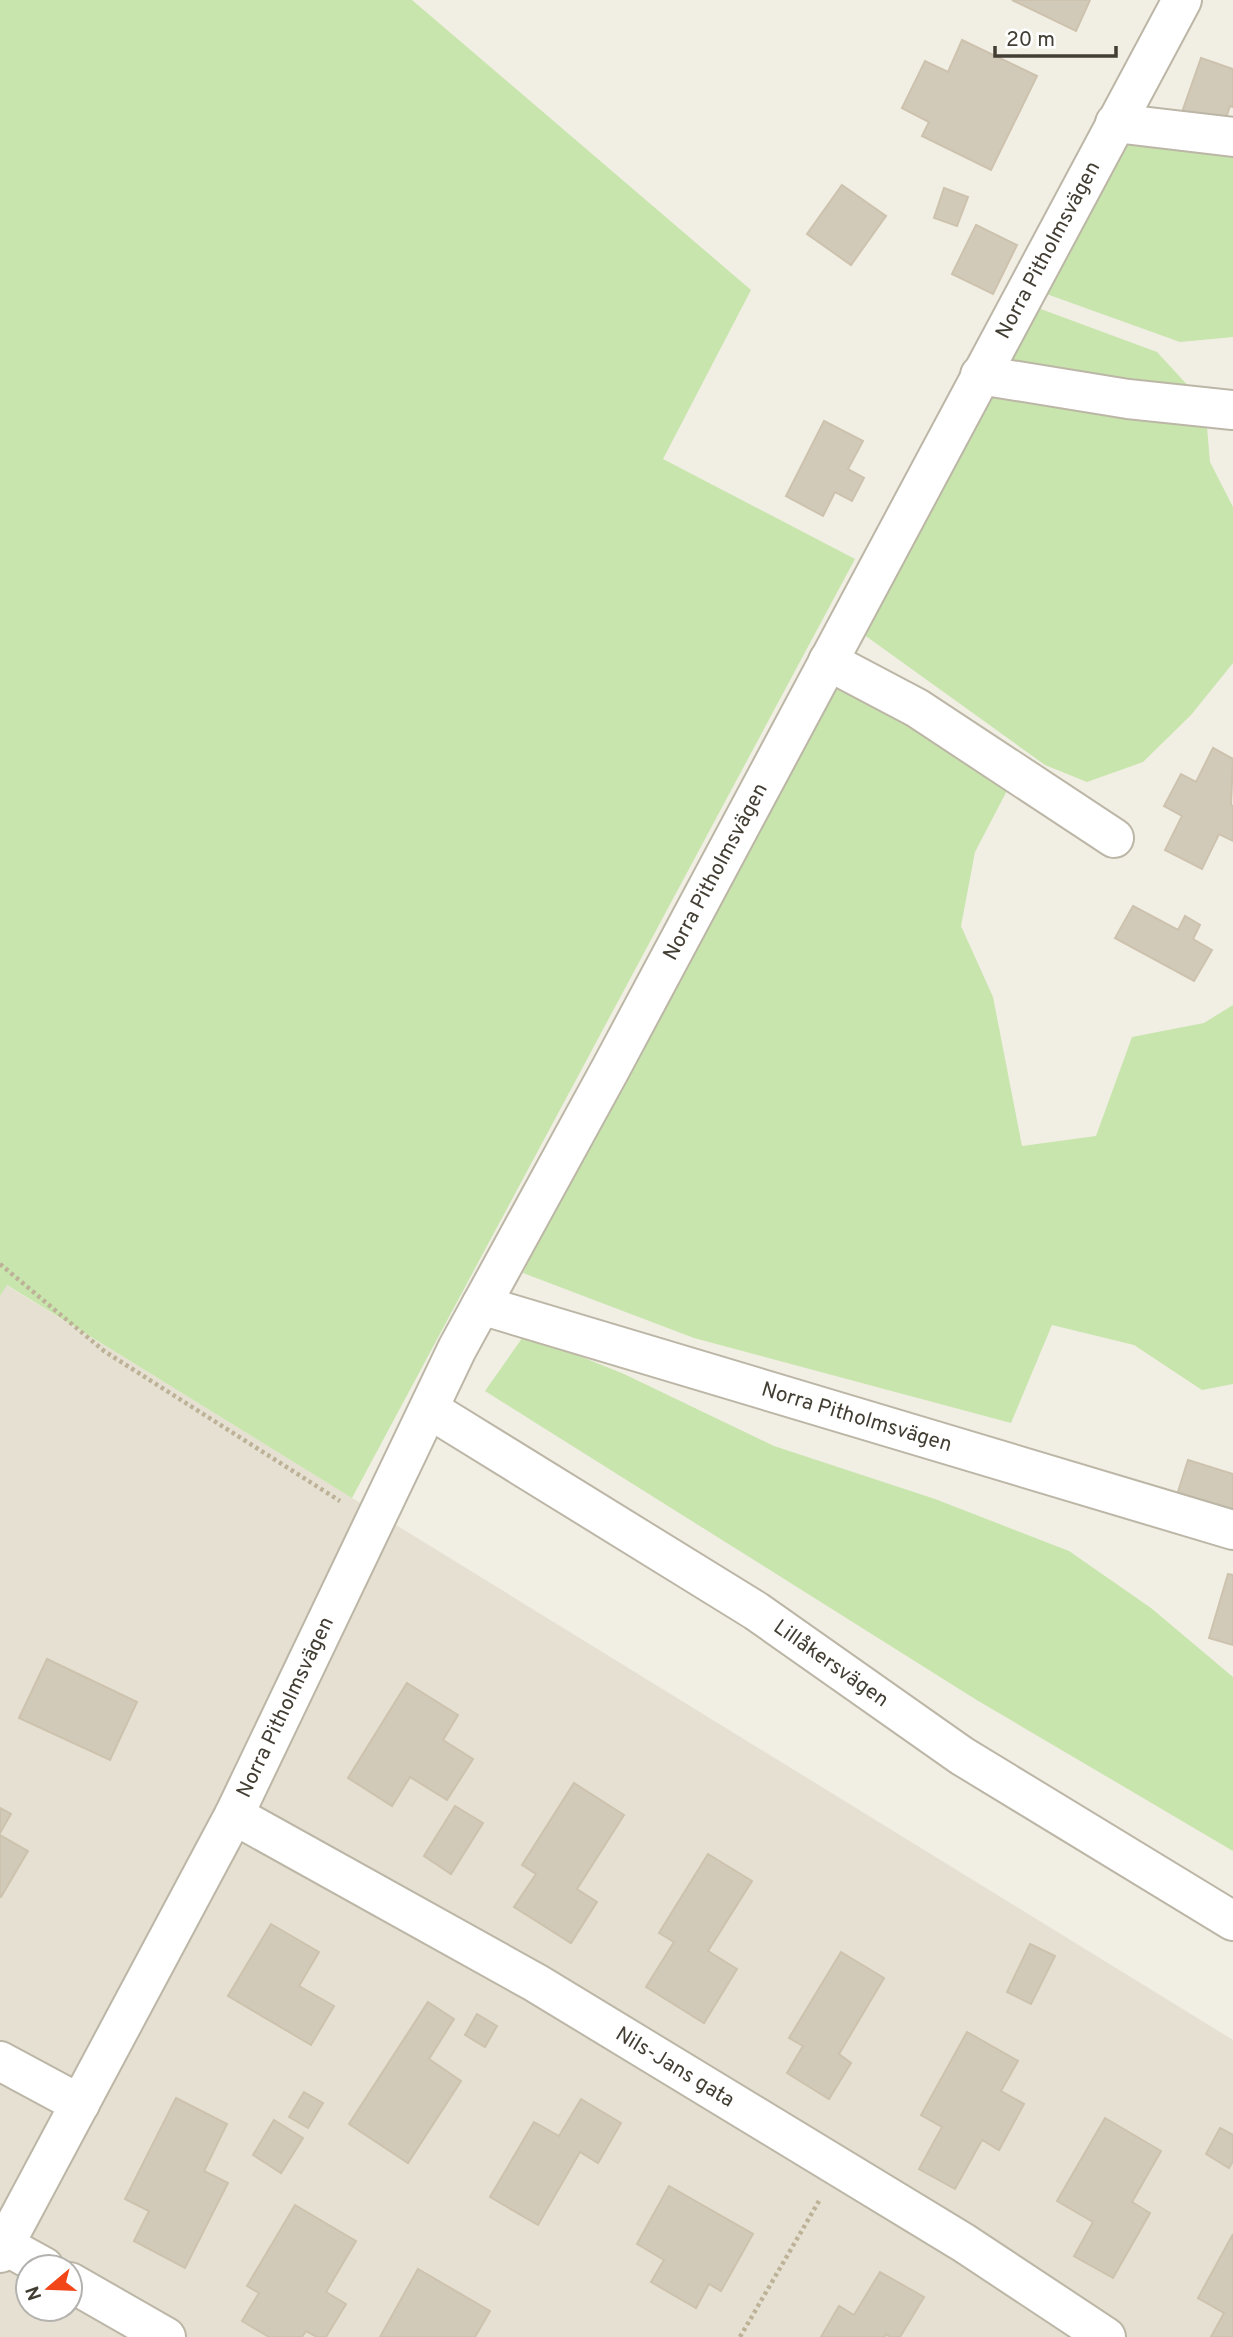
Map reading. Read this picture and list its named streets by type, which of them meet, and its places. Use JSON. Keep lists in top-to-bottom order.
{
  "streets": {
    "street": ["Norra Pitholmsvägen", "Lillåkersvägen", "Nils-Jans gata"]
  },
  "crossings": [
    ["Norra Pitholmsvägen", "Lillåkersvägen"],
    ["Norra Pitholmsvägen", "Nils-Jans gata"]
  ],
  "scale_bar": "20 m",
  "north": "left"
}
